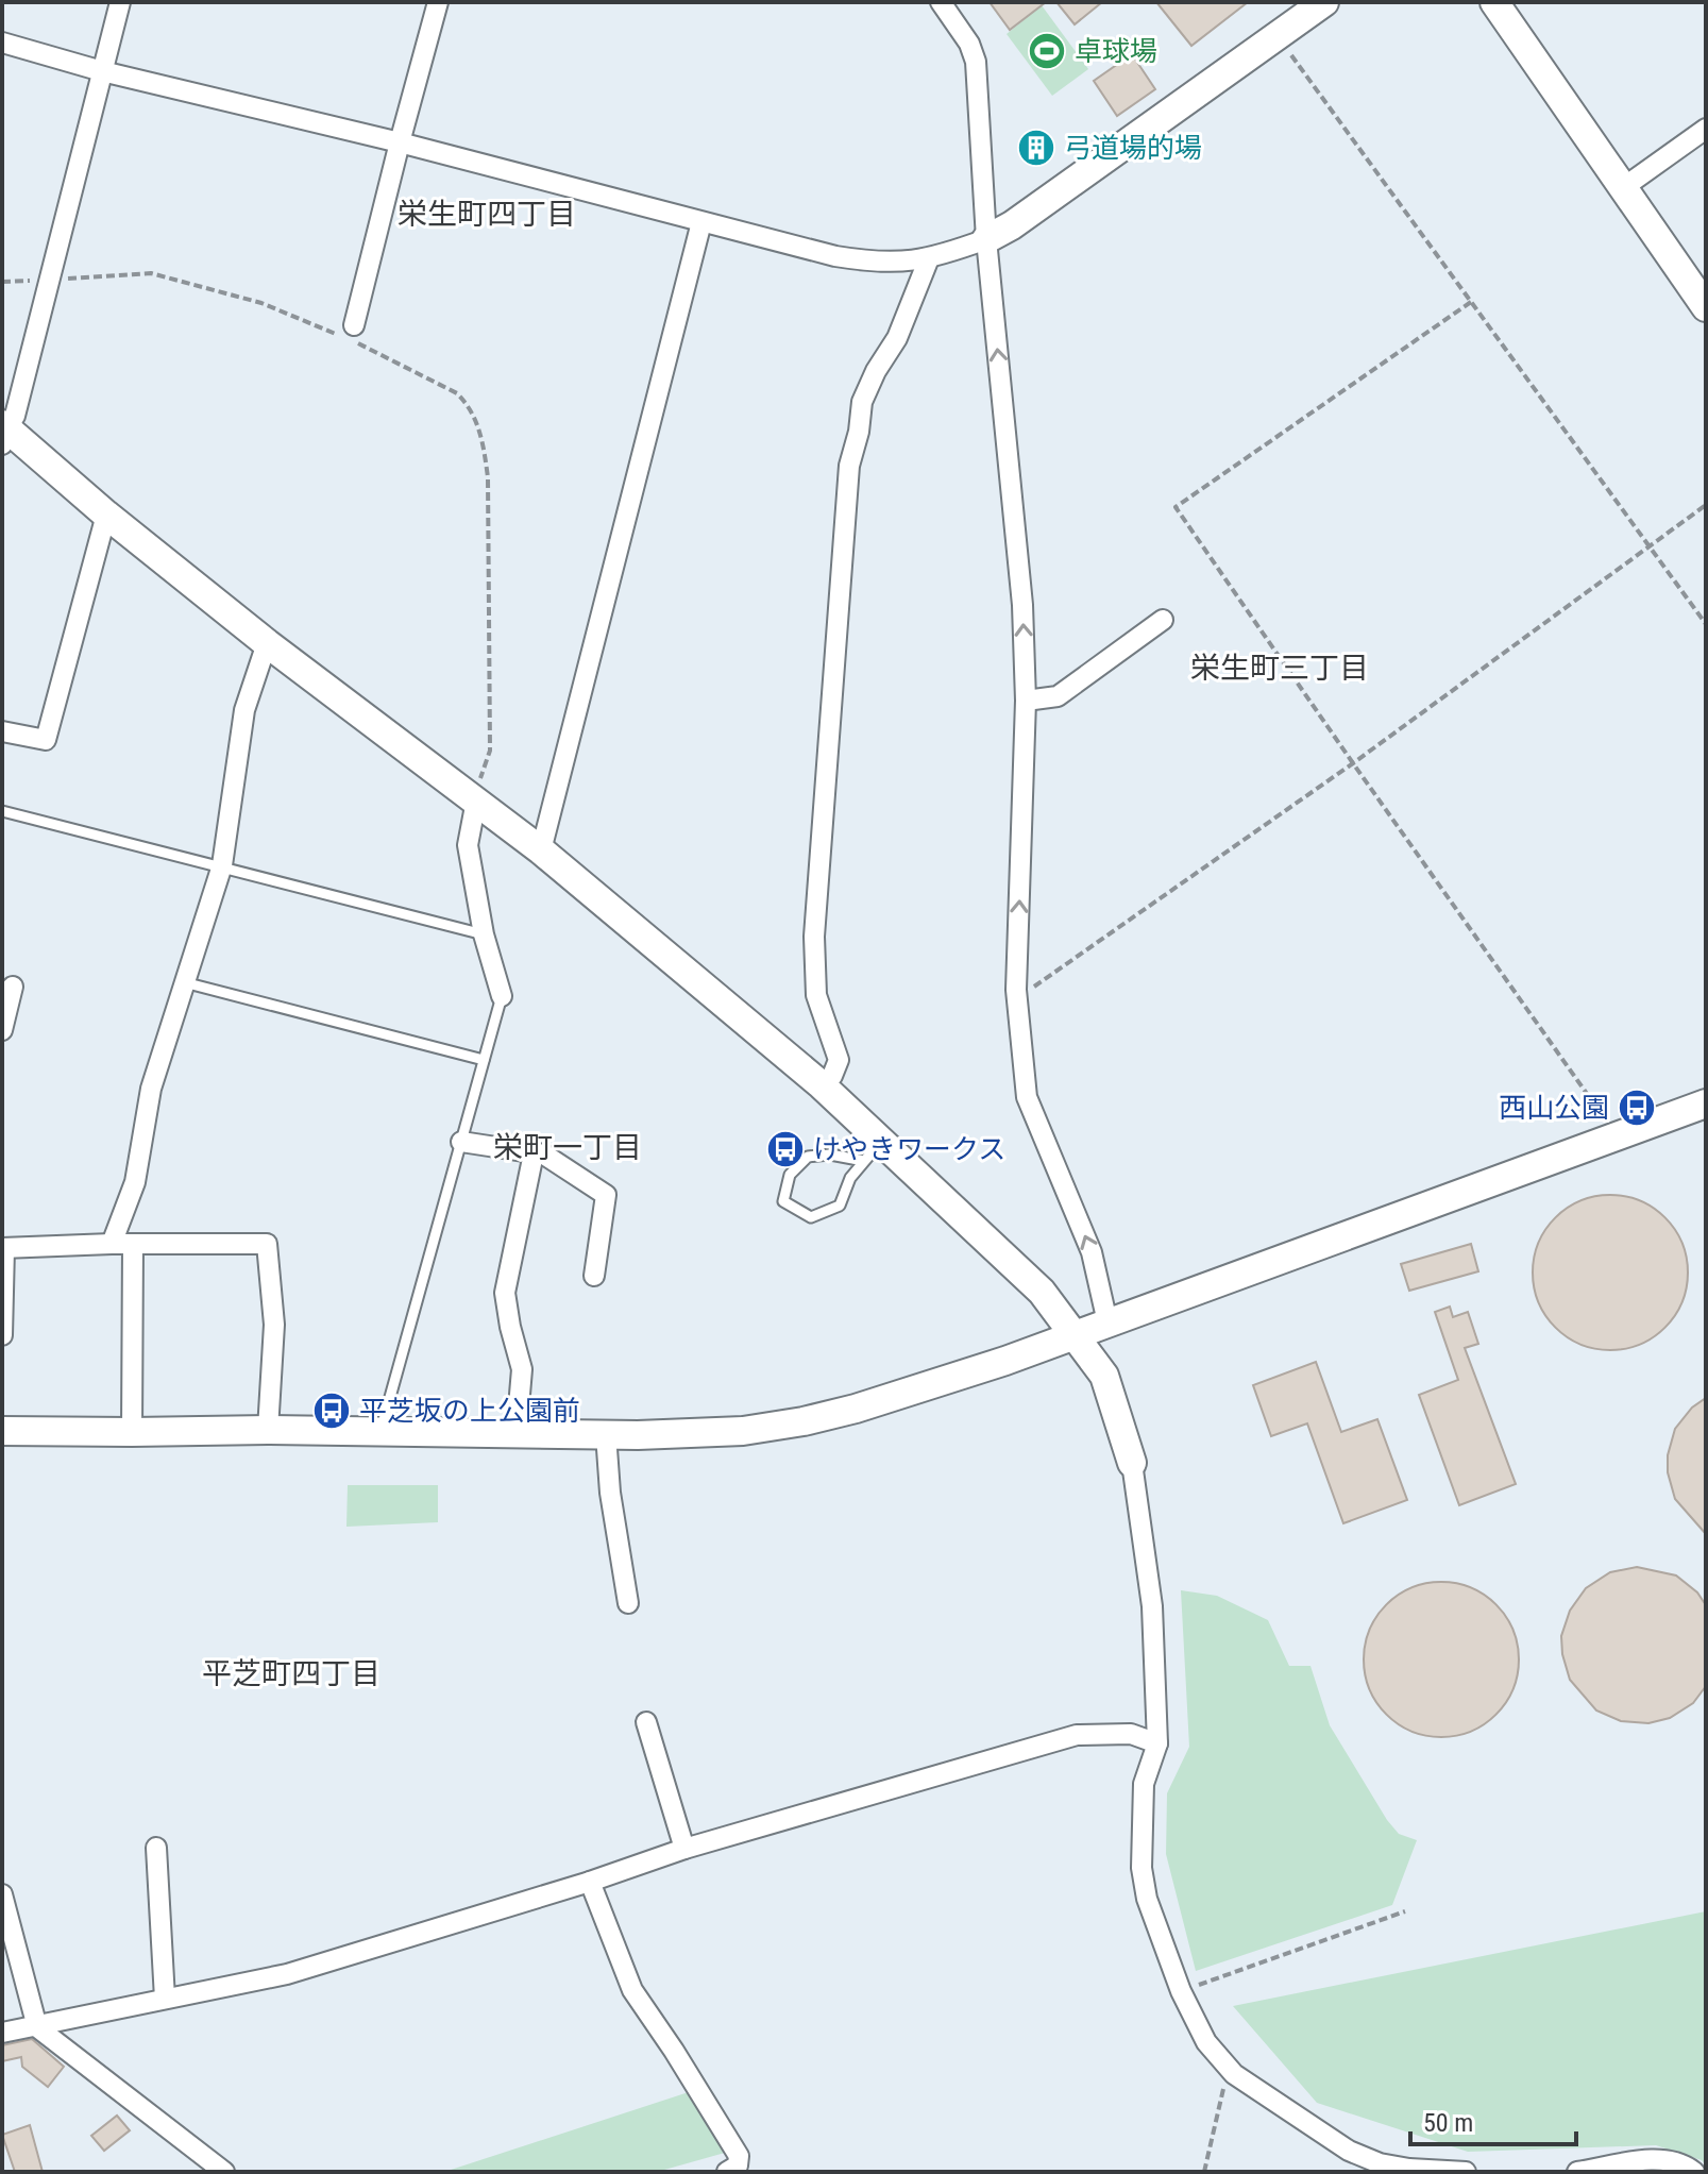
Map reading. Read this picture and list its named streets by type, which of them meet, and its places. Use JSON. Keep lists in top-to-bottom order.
{
  "districts": [
    "栄生町四丁目",
    "栄生町三丁目",
    "栄町一丁目",
    "平芝町四丁目"
  ],
  "places": {
    "sports": ["卓球場"],
    "building": ["弓道場的場"],
    "bus stop": ["西山公園", "けやきワークス", "平芝坂の上公園前"]
  },
  "scale_bar": "50 m"
}
